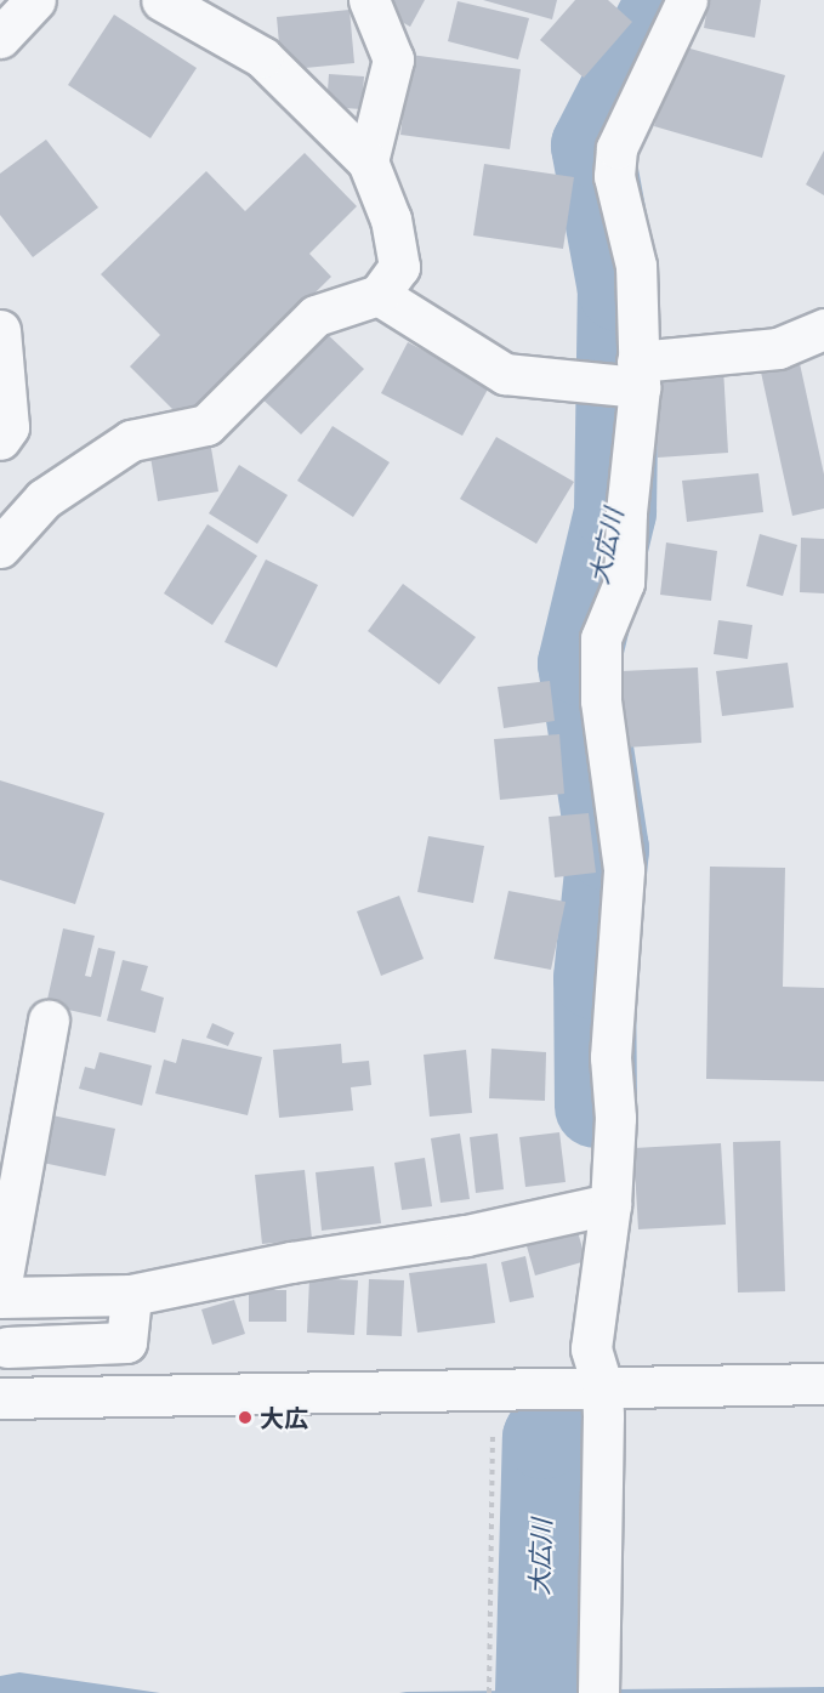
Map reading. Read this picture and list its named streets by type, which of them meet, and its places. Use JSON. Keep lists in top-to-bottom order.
{
  "water": ["大広川"],
  "places": ["大広"]
}
